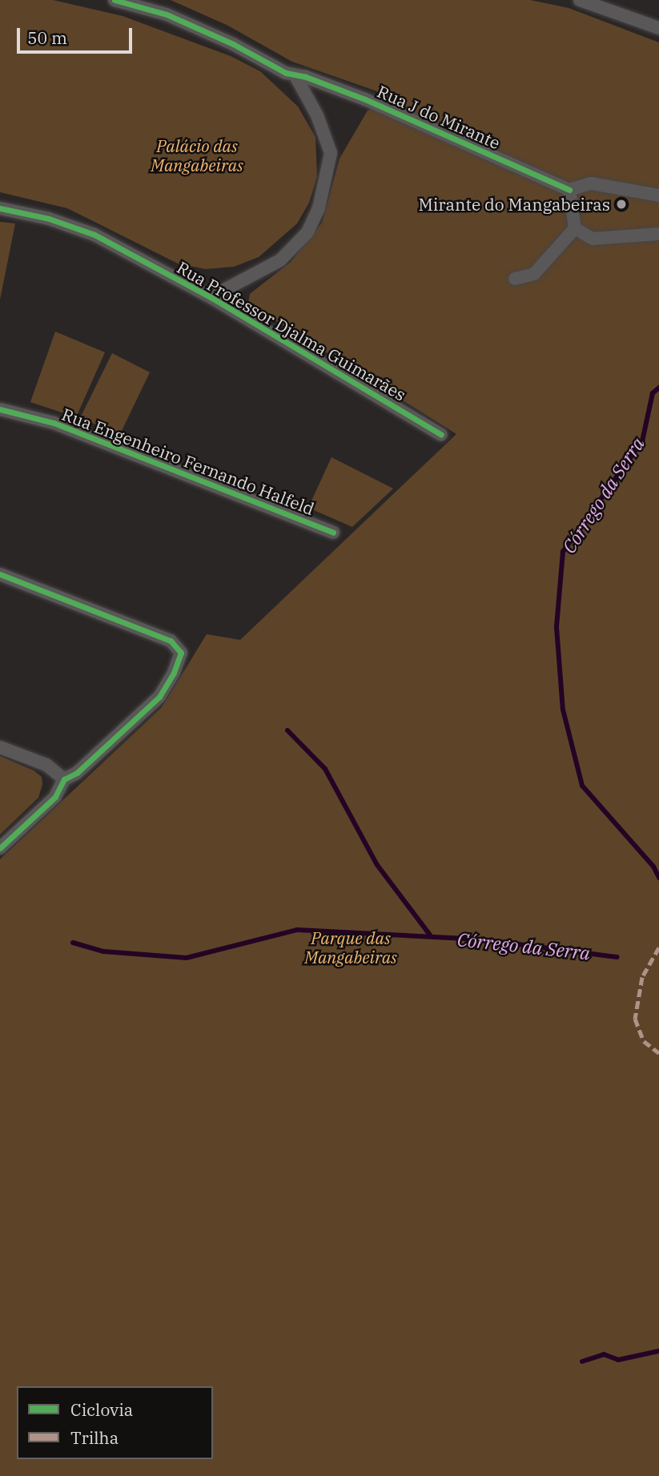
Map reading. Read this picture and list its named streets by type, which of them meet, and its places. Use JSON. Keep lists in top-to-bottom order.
{
  "streets": {
    "street": ["Rua J do Mirante", "Rua Professor Djalma Guimarães", "Rua Engenheiro Fernando Halfeld"]
  },
  "water": ["Córrego da Serra"],
  "parks": ["Palácio das Mangabeiras", "Parque das Mangabeiras"],
  "places": ["Mirante do Mangabeiras"],
  "legend": ["Ciclovia", "Trilha"],
  "scale_bar": "50 m"
}
